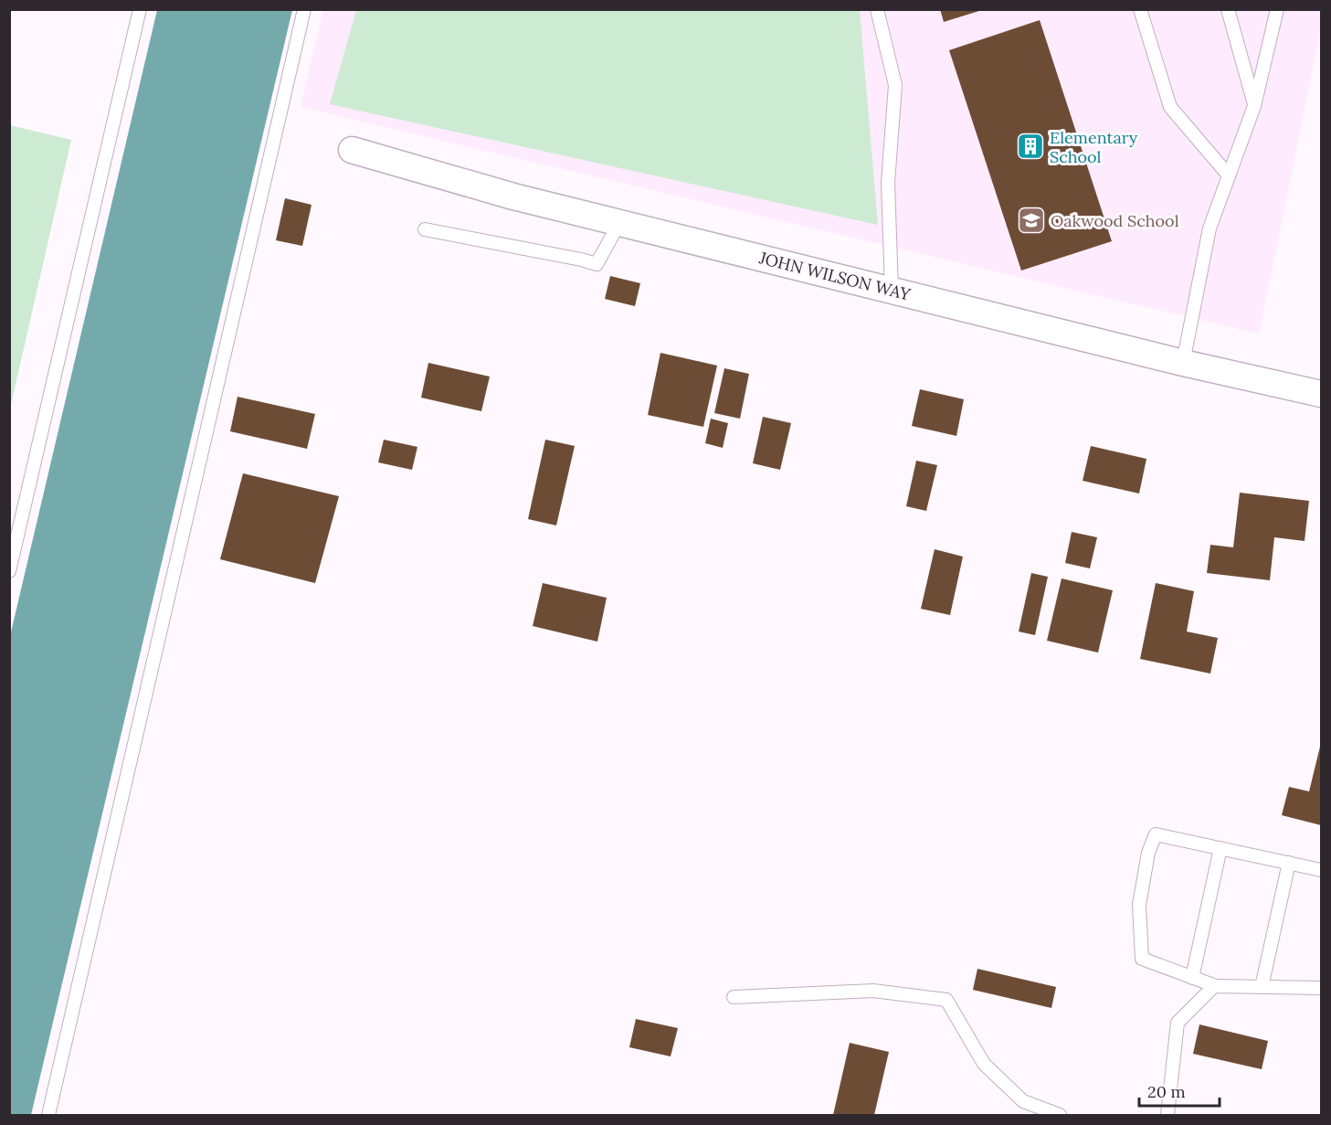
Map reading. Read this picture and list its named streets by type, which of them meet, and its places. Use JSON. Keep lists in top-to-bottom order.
{
  "streets": {
    "street": ["JOHN WILSON WAY"]
  },
  "places": {
    "building": ["Elementary School"],
    "school or university": ["Oakwood School"]
  },
  "scale_bar": "20 m"
}
